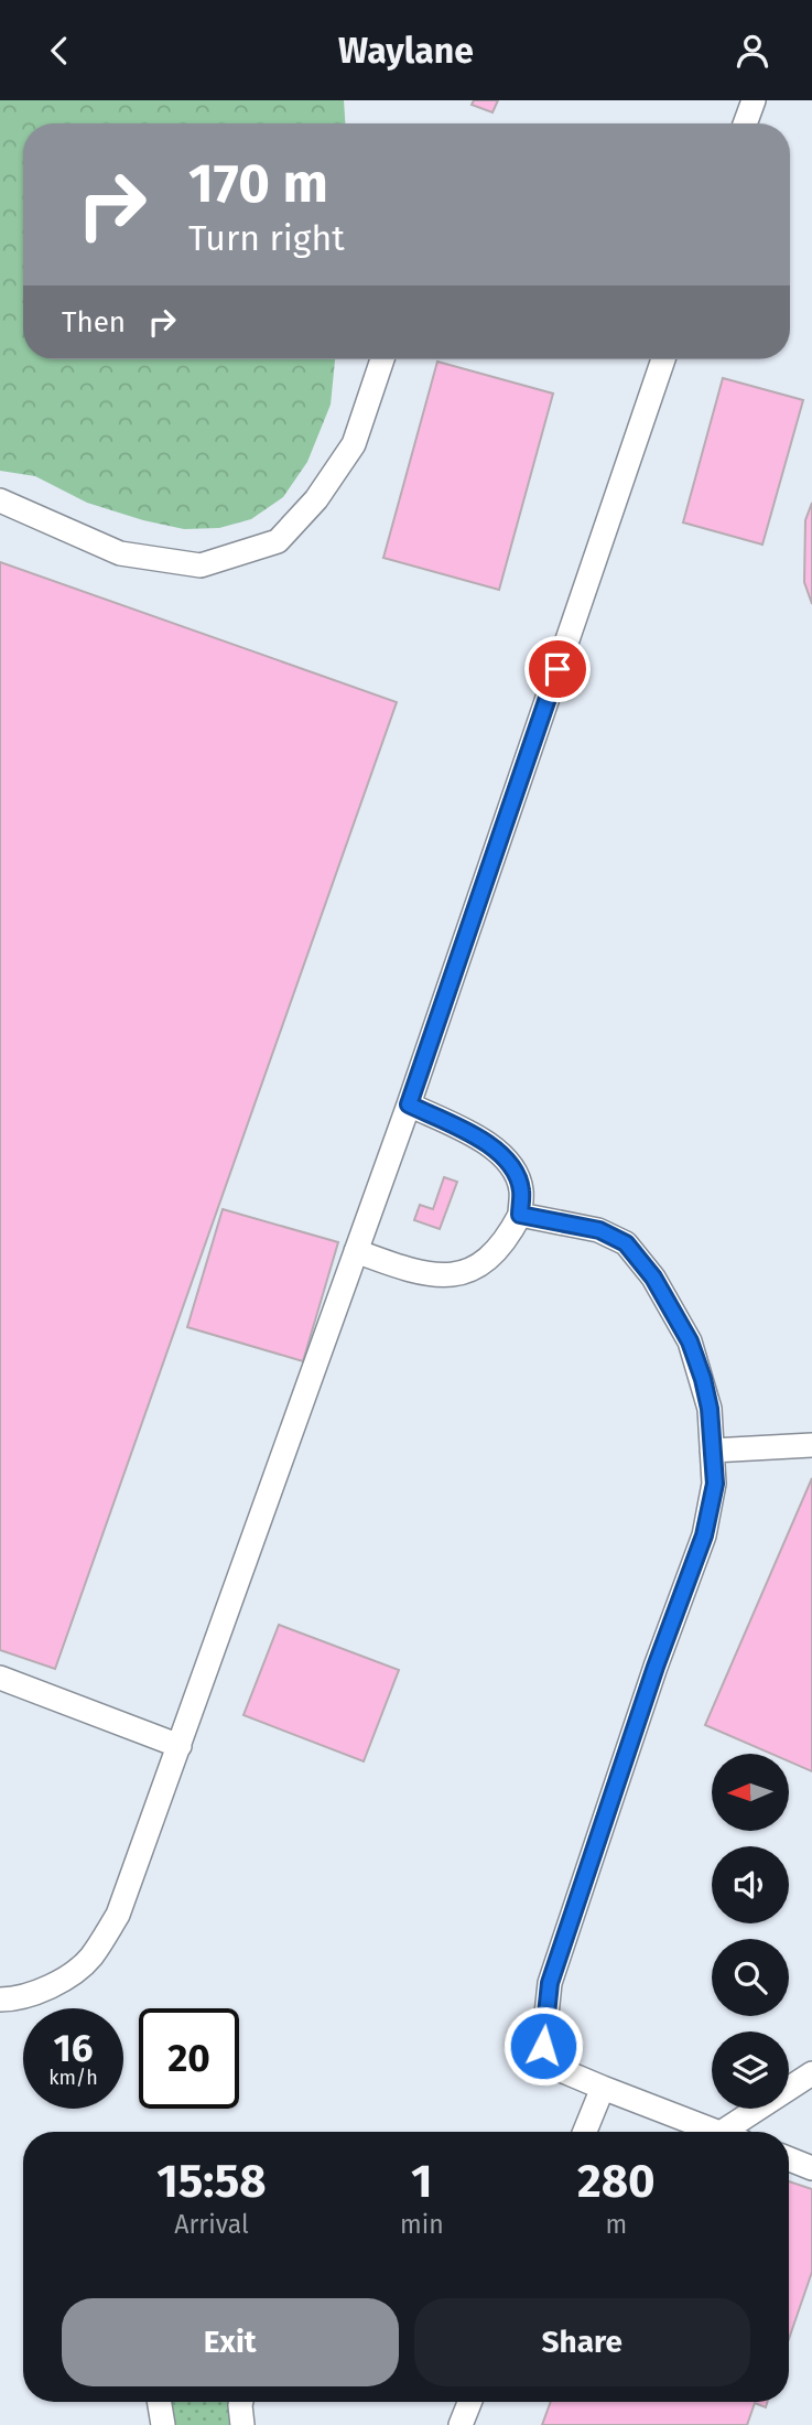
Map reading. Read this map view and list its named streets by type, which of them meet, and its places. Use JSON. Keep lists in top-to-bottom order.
{
  "north": "left",
  "page": {
    "header": "Waylane",
    "turn": ["170 m", "Turn right"],
    "then": "Then",
    "speed": "16 km/h",
    "limit": "20",
    "eta": [
      "15:58",
      "Arrival",
      "1",
      "min",
      "280",
      "m"
    ],
    "buttons": ["Exit", "Share"]
  }
}
